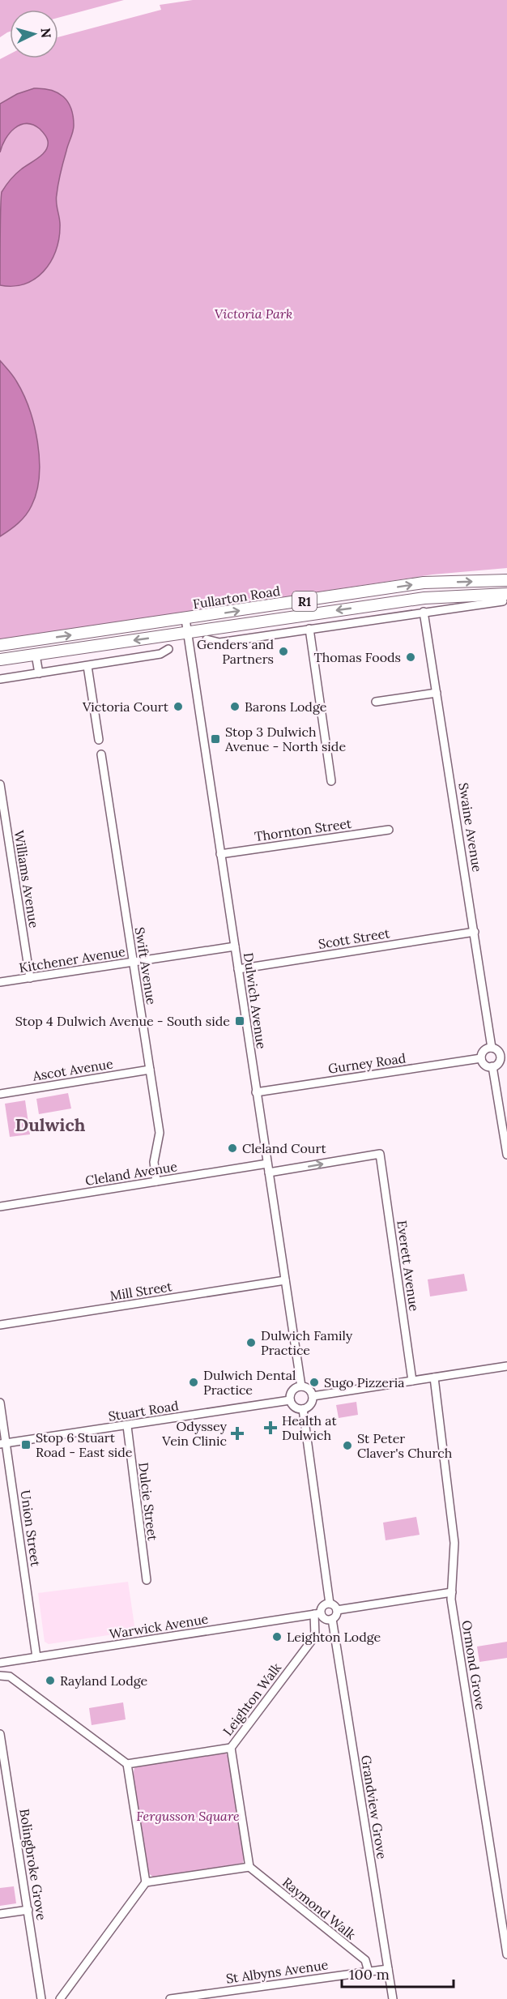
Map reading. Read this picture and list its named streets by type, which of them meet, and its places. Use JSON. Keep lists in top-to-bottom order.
{
  "streets": {
    "highway": ["Fullarton Road", "R1"],
    "street": [
      "Swaine Avenue",
      "Thornton Street",
      "Williams Avenue",
      "Scott Street",
      "Kitchener Avenue",
      "Swift Avenue",
      "Dulwich Avenue",
      "Gurney Road",
      "Ascot Avenue",
      "Cleland Avenue",
      "Everett Avenue",
      "Mill Street",
      "Stuart Road",
      "Dulcie Street",
      "Union Street",
      "Warwick Avenue",
      "Ormond Grove",
      "Leighton Walk",
      "Grandview Grove",
      "Bolingbroke Grove",
      "Raymond Walk",
      "St Albyns Avenue"
    ]
  },
  "crossings": [
    ["Fullarton Road", "Swaine Avenue"],
    ["Fullarton Road", "Dulwich Avenue"],
    ["Swaine Avenue", "Scott Street"],
    ["Swaine Avenue", "Gurney Road"],
    ["Thornton Street", "Dulwich Avenue"],
    ["Williams Avenue", "Kitchener Avenue"],
    ["Scott Street", "Dulwich Avenue"],
    ["Kitchener Avenue", "Swift Avenue"],
    ["Kitchener Avenue", "Dulwich Avenue"],
    ["Swift Avenue", "Ascot Avenue"],
    ["Swift Avenue", "Cleland Avenue"],
    ["Dulwich Avenue", "Gurney Road"],
    ["Dulwich Avenue", "Cleland Avenue"],
    ["Dulwich Avenue", "Everett Avenue"],
    ["Dulwich Avenue", "Mill Street"],
    ["Dulwich Avenue", "Stuart Road"],
    ["Stuart Road", "Dulcie Street"],
    ["Stuart Road", "Union Street"],
    ["Union Street", "Warwick Avenue"],
    ["Warwick Avenue", "Leighton Walk"],
    ["Warwick Avenue", "Grandview Grove"],
    ["Leighton Walk", "Grandview Grove"],
    ["Grandview Grove", "St Albyns Avenue"],
    ["Raymond Walk", "St Albyns Avenue"]
  ],
  "districts": ["Dulwich"],
  "parks": ["Victoria Park", "Fergusson Square"],
  "places": {
    "other": [
      "Genders and Partners",
      "Thomas Foods",
      "Victoria Court",
      "Barons Lodge",
      "Cleland Court",
      "Dulwich Family Practice",
      "Dulwich Dental Practice",
      "Sugo Pizzeria",
      "St Peter Claver's Church",
      "Leighton Lodge",
      "Rayland Lodge"
    ],
    "transit": ["Stop 3 Dulwich Avenue - North side", "Stop 4 Dulwich Avenue - South side", "Stop 6 Stuart Road - East side"],
    "health": ["Health at Dulwich", "Odyssey Vein Clinic"]
  },
  "scale_bar": "100 m",
  "north": "right"
}
